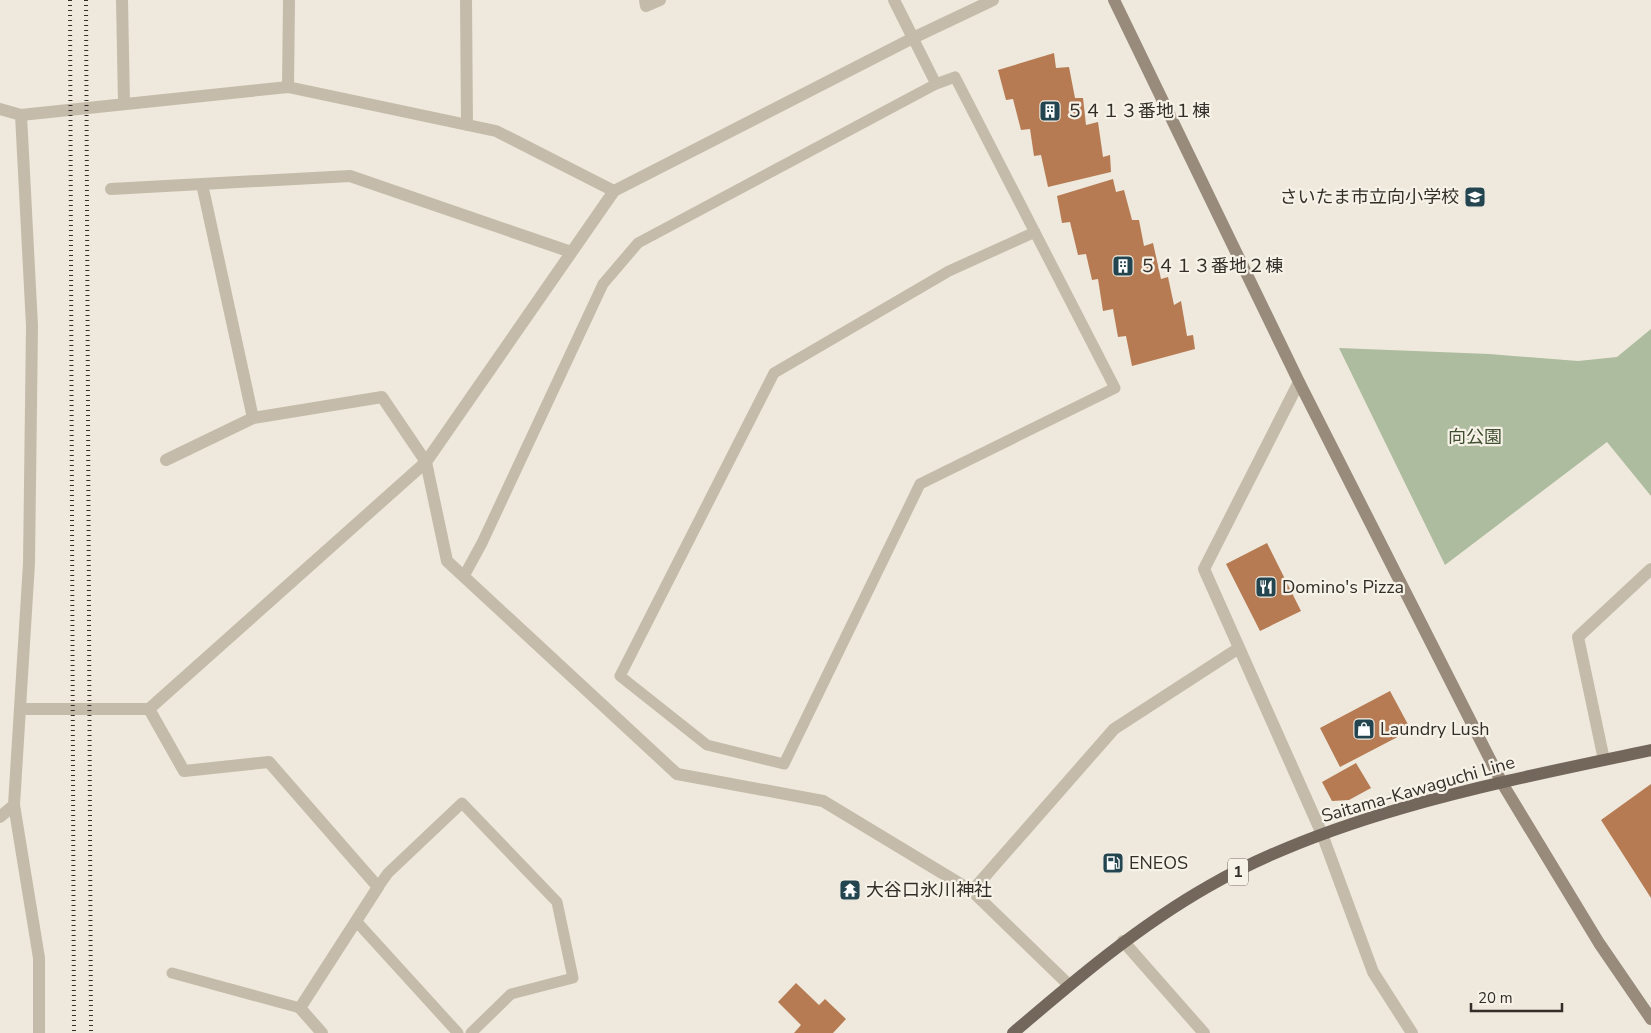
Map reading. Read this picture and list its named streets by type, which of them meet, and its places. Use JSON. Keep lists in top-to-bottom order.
{
  "streets": {
    "main road": ["Saitama-Kawaguchi Line", "1"]
  },
  "parks": ["向公園"],
  "places": {
    "building": ["５４１３番地１棟", "５４１３番地２棟"],
    "school or university": ["さいたま市立向小学校"],
    "restaurant": ["Domino's Pizza"],
    "shop": ["Laundry Lush"],
    "fuel station": ["ENEOS"],
    "temple": ["大谷口氷川神社"]
  },
  "scale_bar": "20 m"
}
